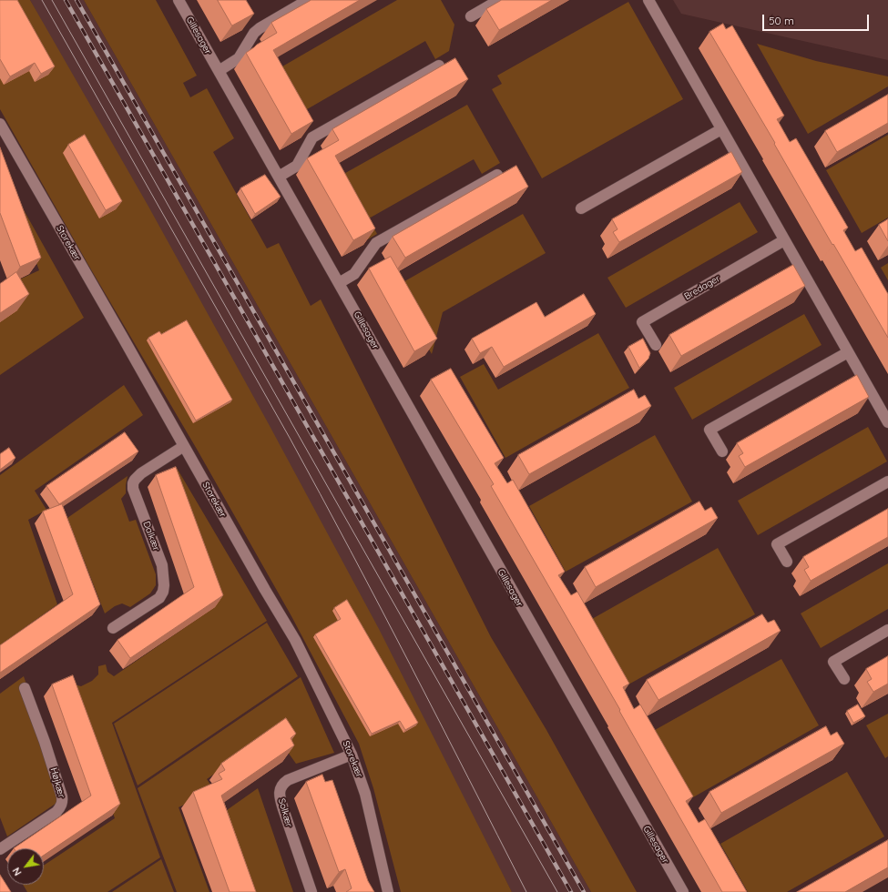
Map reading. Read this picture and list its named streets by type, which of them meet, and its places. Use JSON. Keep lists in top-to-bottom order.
{
  "streets": {
    "street": [
      "Gillesager",
      "Storekær",
      "Bredager",
      "Dalkær",
      "Højkær",
      "Solkær"
    ]
  },
  "crossings": [
    ["Storekær", "Dalkær"],
    ["Storekær", "Solkær"]
  ],
  "scale_bar": "50 m",
  "north": "bottom left"
}
